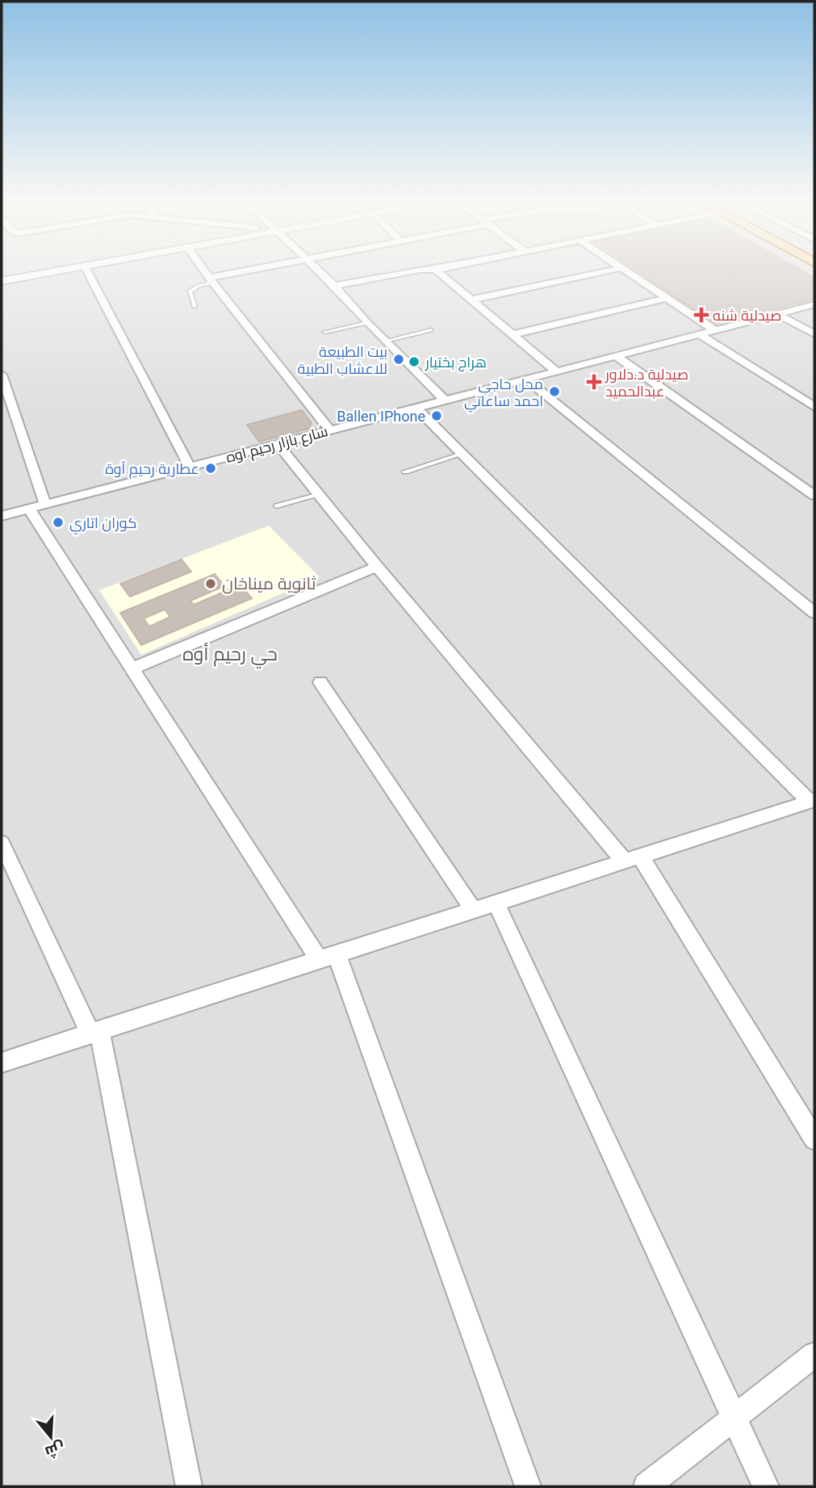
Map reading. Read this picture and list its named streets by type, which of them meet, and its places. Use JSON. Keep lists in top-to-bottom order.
{
  "streets": {
    "street": ["شارع بازار رحيم اوه"]
  },
  "districts": ["حي رحيم أوه"],
  "places": {
    "health": ["صيدلية شنه", "صيدلية د.دلاور عبدالحميد"],
    "other": [
      "بيت الطبيعة للاعشاب الطبية",
      "هراج بختيار",
      "محل حاجي احمد ساعاتي",
      "Ballen IPhone",
      "عطارية رحيم آوة",
      "كوران اتاري",
      "ثانوية ميناخان"
    ]
  },
  "north": "bottom"
}
